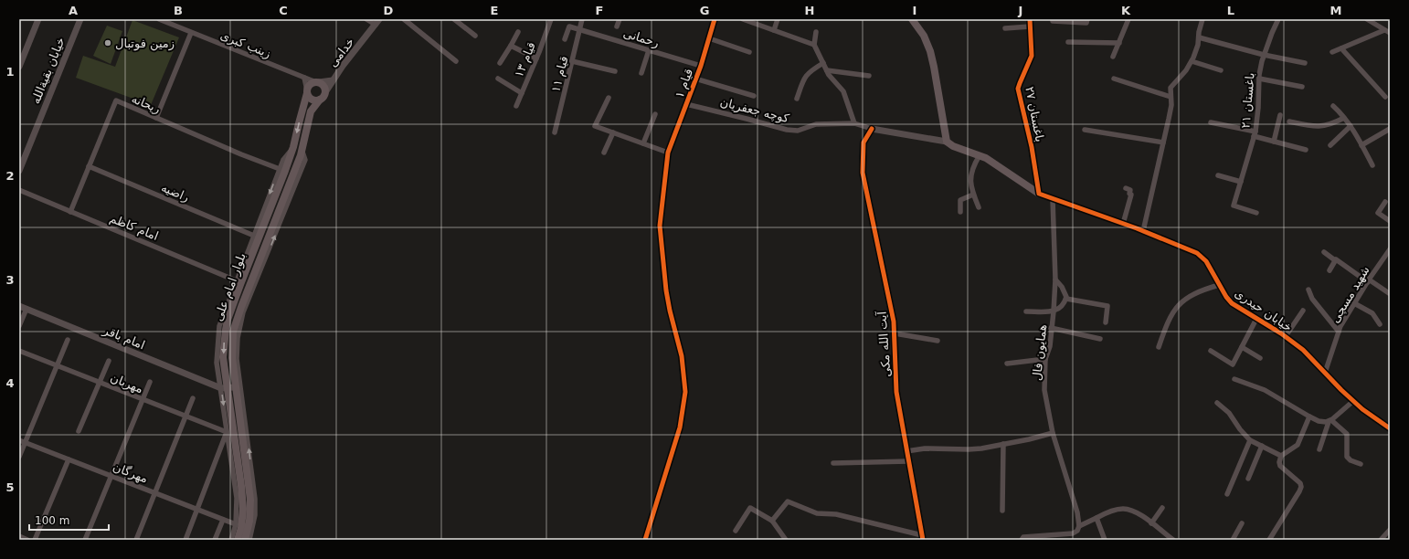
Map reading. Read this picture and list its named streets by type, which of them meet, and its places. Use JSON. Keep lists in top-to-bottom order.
{
  "streets": {
    "main road": ["بلوار امام علی"],
    "street": [
      "رحمانی",
      "زینب کبری",
      "خدامی",
      "قیام ۱۳",
      "خیابان بقیةالله",
      "قیام ۱۱",
      "قیام ۱",
      "باغستان ۲۱",
      "ریحانه",
      "کوچه جعفریان",
      "باغستان ۲۷",
      "راضیه",
      "امام کاظم",
      "شهید مسچی",
      "خیابان حیدری",
      "امام باقر",
      "آیت الله مکی",
      "همایون فال",
      "مهربان",
      "مهرگان"
    ]
  },
  "crossings": [
    ["رحمانی", "قیام ۱۱"],
    ["رحمانی", "قیام ۱"],
    ["زینب کبری", "خدامی"],
    ["زینب کبری", "بلوار امام علی"],
    ["خدامی", "بلوار امام علی"],
    ["قیام ۱", "کوچه جعفریان"],
    ["ریحانه", "راضیه"],
    ["ریحانه", "امام کاظم"],
    ["کوچه جعفریان", "آیت الله مکی"],
    ["باغستان ۲۷", "خیابان حیدری"],
    ["امام کاظم", "بلوار امام علی"],
    ["بلوار امام علی", "امام باقر"],
    ["شهید مسچی", "خیابان حیدری"],
    ["خیابان حیدری", "همایون فال"]
  ],
  "places": ["زمین فوتبال"],
  "scale_bar": "100 m",
  "grid": {
    "columns": [
      "A",
      "B",
      "C",
      "D",
      "E",
      "F",
      "G",
      "H",
      "I",
      "J",
      "K",
      "L",
      "M"
    ],
    "rows": [
      "1",
      "2",
      "3",
      "4",
      "5"
    ]
  }
}
